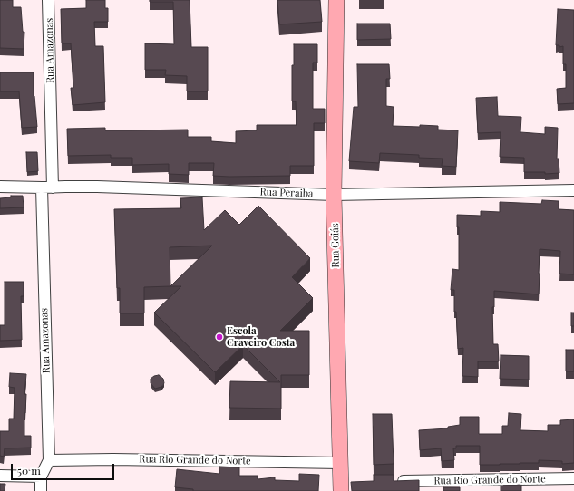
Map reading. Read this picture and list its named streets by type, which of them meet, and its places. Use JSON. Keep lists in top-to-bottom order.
{
  "streets": {
    "street": [
      "Rua Amazonas",
      "Rua Peraiba",
      "Rua Goiás",
      "Rua Rio Grande do Norte"
    ]
  },
  "crossings": [
    ["Rua Amazonas", "Rua Peraiba"],
    ["Rua Amazonas", "Rua Rio Grande do Norte"],
    ["Rua Peraiba", "Rua Goiás"],
    ["Rua Goiás", "Rua Rio Grande do Norte"]
  ],
  "places": ["Escola Craveiro Costa"],
  "scale_bar": "50 m"
}
